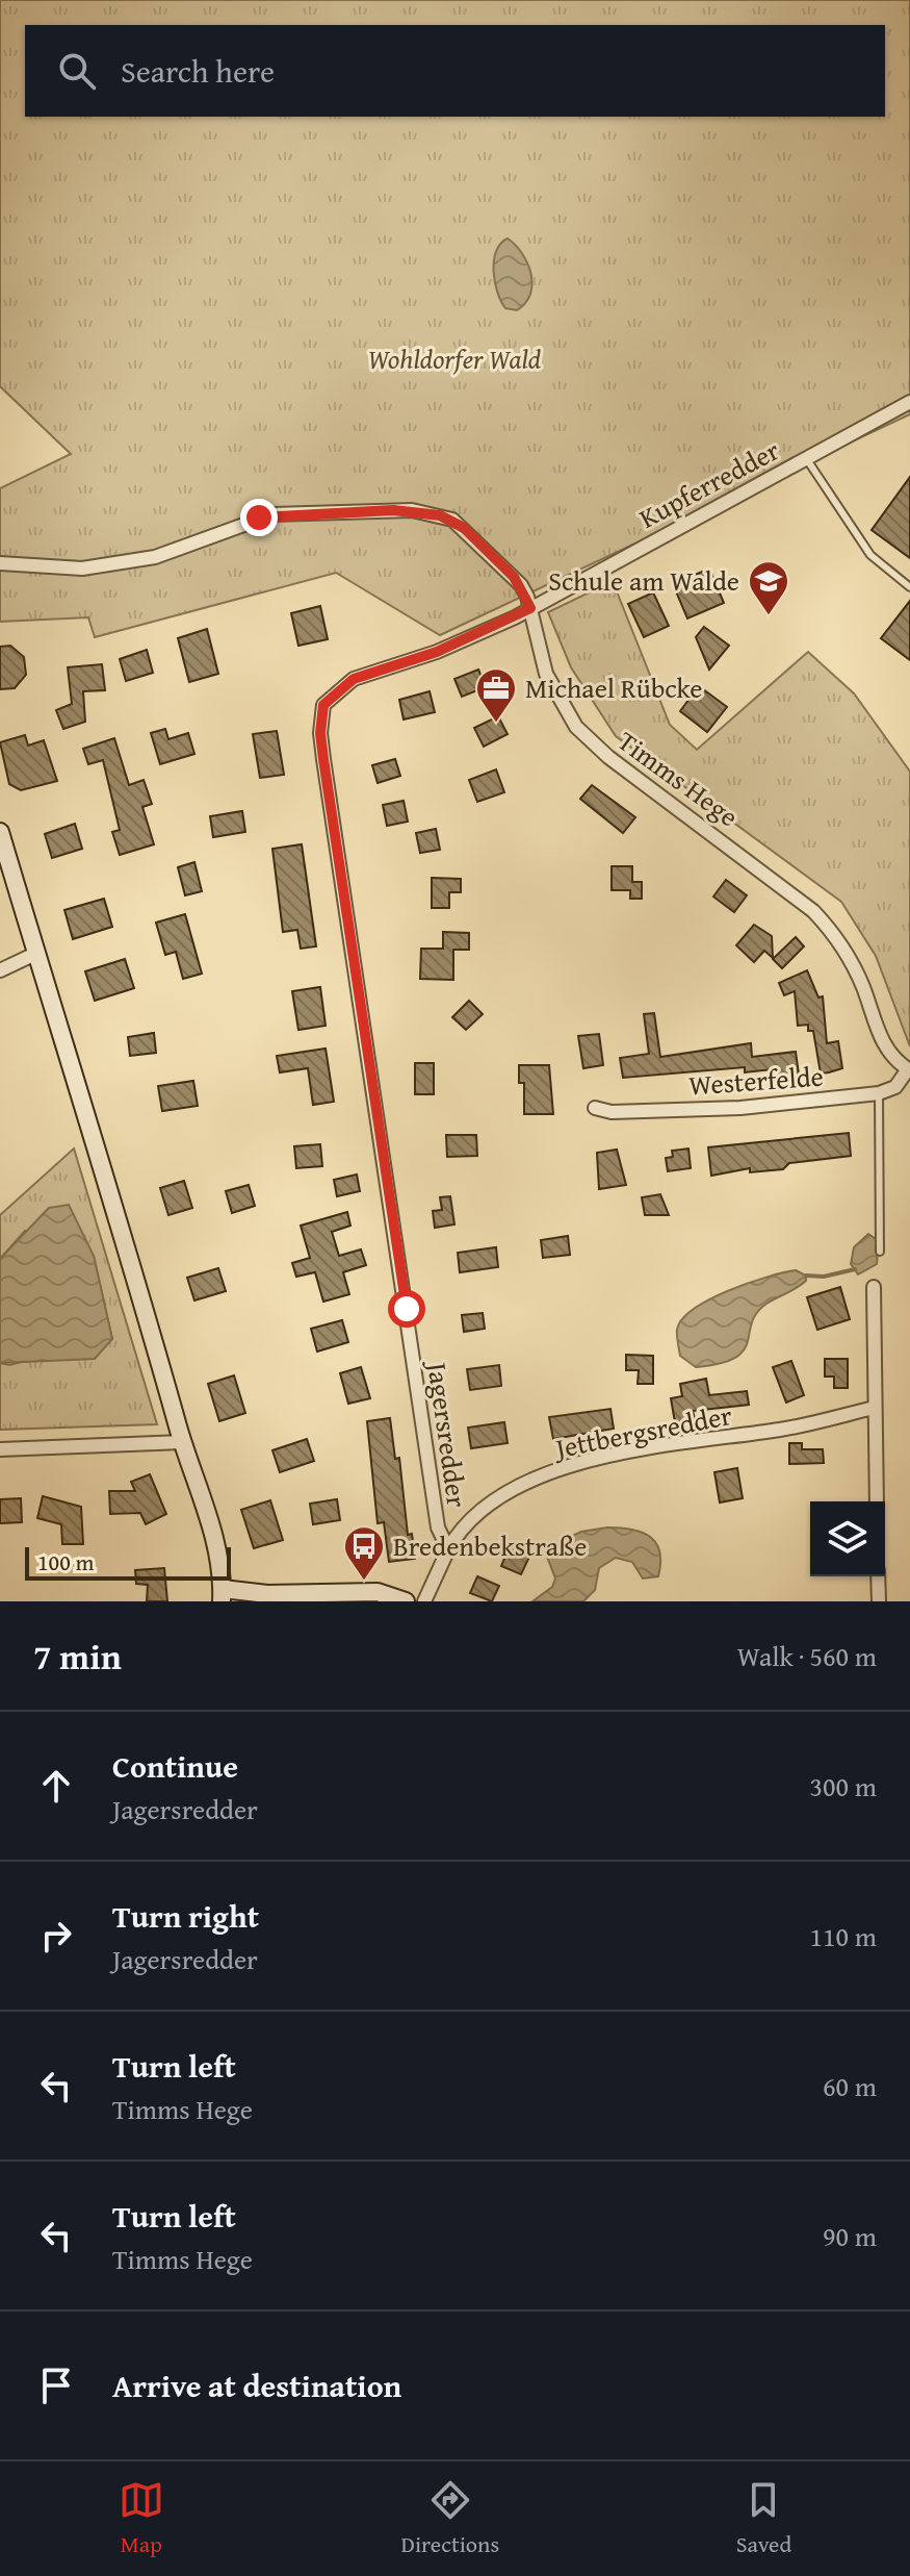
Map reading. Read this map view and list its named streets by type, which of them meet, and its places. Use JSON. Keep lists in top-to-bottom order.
{
  "streets": {
    "street": [
      "Kupferredder",
      "Timms Hege",
      "Westerfelde",
      "Jettbergsredder",
      "Jagersredder"
    ]
  },
  "crossings": [
    ["Kupferredder", "Timms Hege"],
    ["Kupferredder", "Jagersredder"],
    ["Timms Hege", "Jagersredder"],
    ["Jettbergsredder", "Jagersredder"]
  ],
  "parks": ["Wohldorfer Wald"],
  "places": {
    "school or university": ["Schule am Walde"],
    "office": ["Michael Rübcke"],
    "bus stop": ["Bredenbekstraße"]
  },
  "scale_bar": "100 m",
  "page": {
    "search": "Search here",
    "scale": "100 m",
    "heading": ["7 min", "Walk · 560 m"],
    "list": [
      ["Continue", "Jagersredder", "300 m"],
      ["Turn right", "Jagersredder", "110 m"],
      ["Turn left", "Timms Hege", "60 m"],
      ["Turn left", "Timms Hege", "90 m"],
      "Arrive at destination"
    ],
    "nav": ["Map", "Directions", "Saved"]
  }
}
